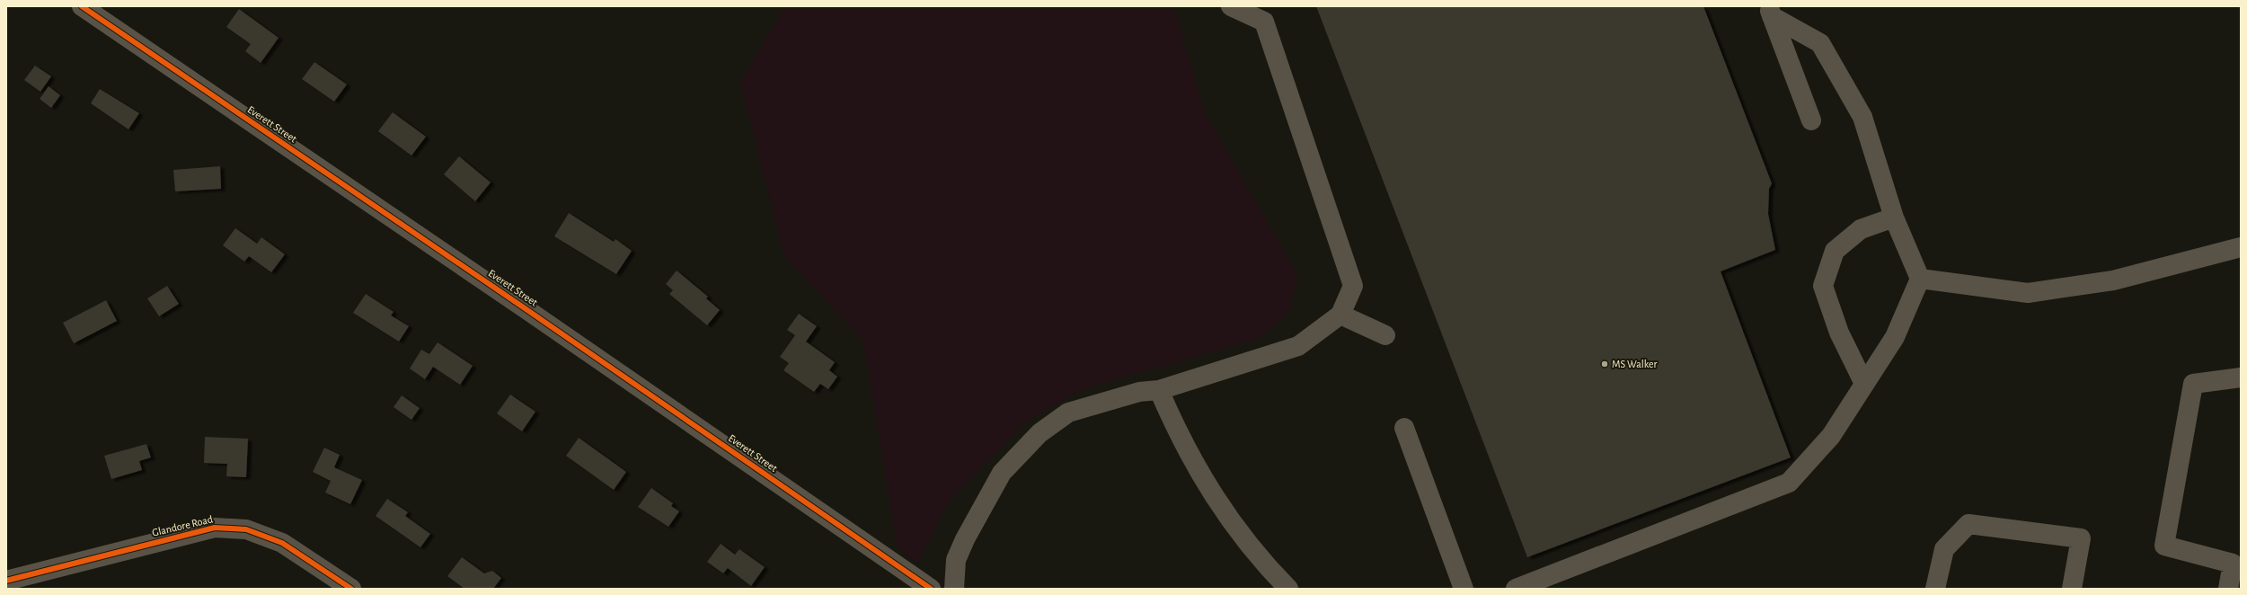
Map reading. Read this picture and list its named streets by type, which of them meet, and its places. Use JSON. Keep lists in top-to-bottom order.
{
  "streets": {
    "street": ["Everett Street", "Glandore Road"]
  },
  "places": ["MS Walker"]
}
